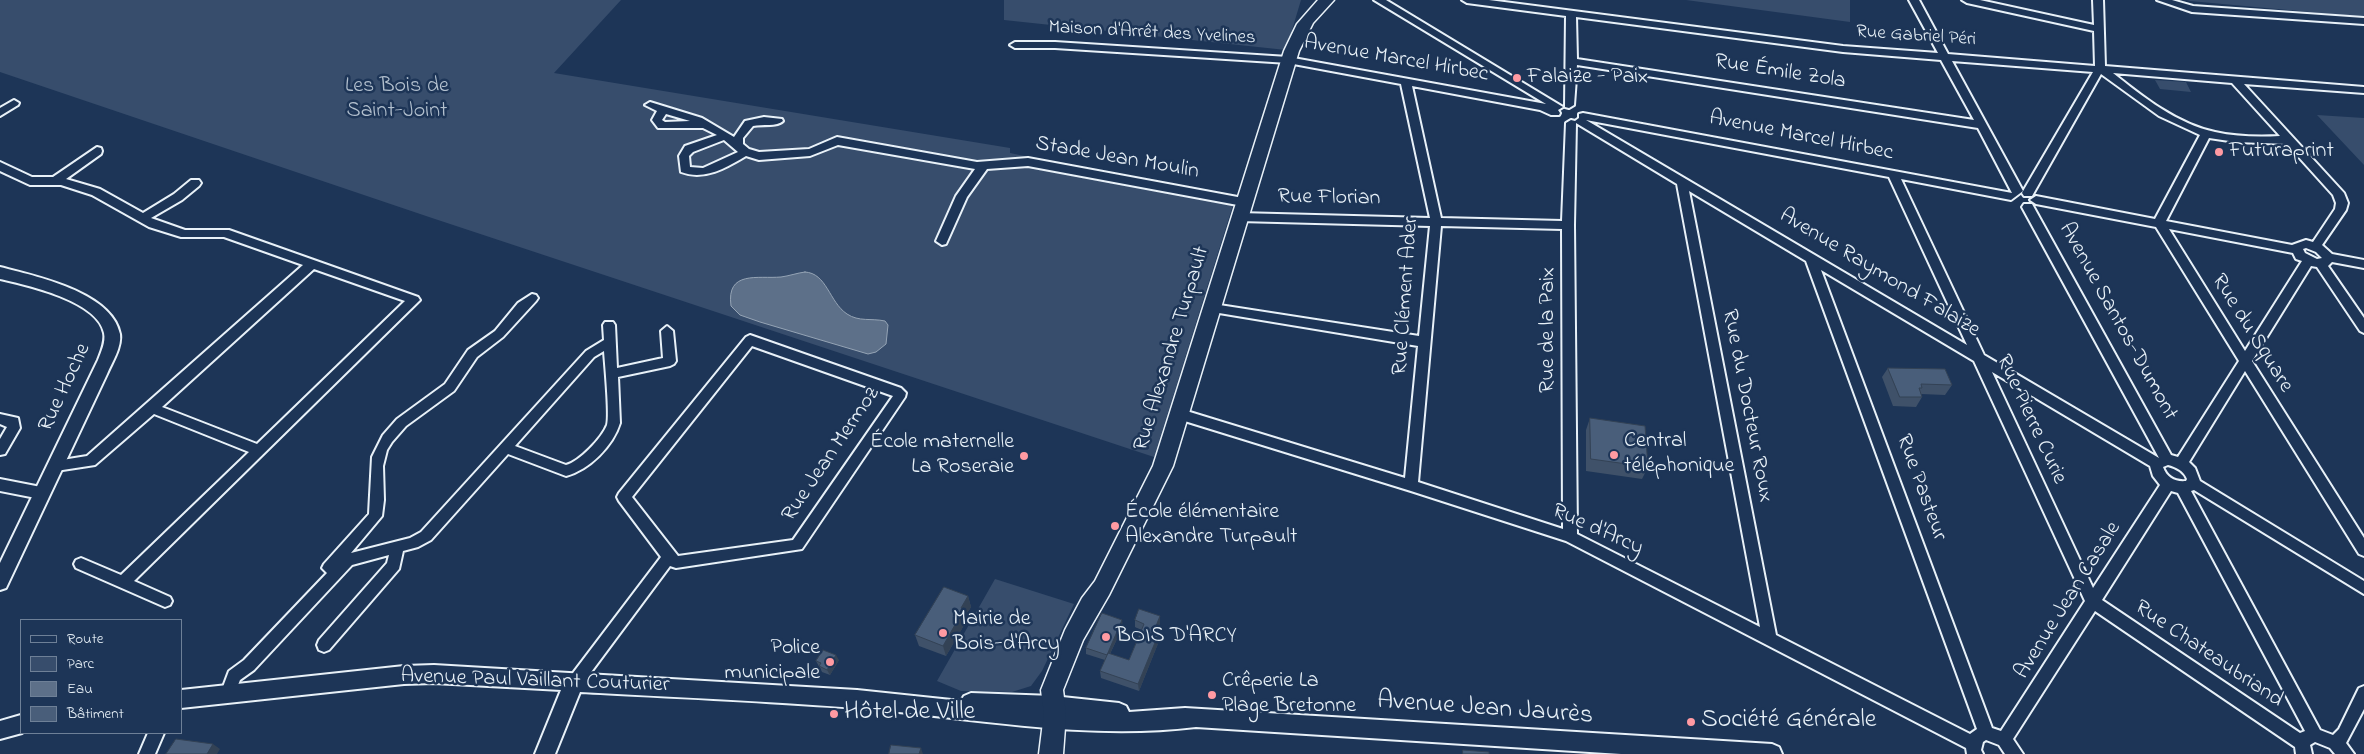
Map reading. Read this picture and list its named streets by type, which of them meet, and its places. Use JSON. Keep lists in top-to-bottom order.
{
  "streets": {
    "main road": ["Rue Alexandre Turpault"],
    "street": [
      "Maison d'Arrêt des Yvelines",
      "Rue Gabriel Péri",
      "Avenue Marcel Hirbec",
      "Rue Émile Zola",
      "Stade Jean Moulin",
      "Rue Florian",
      "Avenue Raymond Falaize",
      "Rue Clément Ader",
      "Avenue Santos-Dumont",
      "Rue de la Paix",
      "Rue du Square",
      "Rue Hoche",
      "Rue du Docteur Roux",
      "Rue Pierre Curie",
      "Rue Jean Mermoz",
      "Rue Pasteur",
      "Rue d'Arcy",
      "Avenue Jean Casale",
      "Rue Chateaubriand",
      "Avenue Paul Vaillant Couturier",
      "Avenue Jean Jaurès"
    ]
  },
  "crossings": [
    ["Maison d'Arrêt des Yvelines", "Avenue Marcel Hirbec"],
    ["Maison d'Arrêt des Yvelines", "Rue Alexandre Turpault"],
    ["Rue Gabriel Péri", "Avenue Santos-Dumont"],
    ["Avenue Marcel Hirbec", "Avenue Raymond Falaize"],
    ["Avenue Marcel Hirbec", "Rue Clément Ader"],
    ["Avenue Marcel Hirbec", "Avenue Santos-Dumont"],
    ["Avenue Marcel Hirbec", "Rue de la Paix"],
    ["Avenue Marcel Hirbec", "Rue du Square"],
    ["Avenue Marcel Hirbec", "Rue Alexandre Turpault"],
    ["Avenue Marcel Hirbec", "Rue Pierre Curie"],
    ["Rue Émile Zola", "Avenue Santos-Dumont"],
    ["Stade Jean Moulin", "Rue Florian"],
    ["Stade Jean Moulin", "Rue Alexandre Turpault"],
    ["Rue Florian", "Rue Clément Ader"],
    ["Rue Florian", "Rue de la Paix"],
    ["Rue Florian", "Rue Alexandre Turpault"],
    ["Avenue Raymond Falaize", "Avenue Santos-Dumont"],
    ["Avenue Raymond Falaize", "Rue de la Paix"],
    ["Avenue Raymond Falaize", "Rue du Docteur Roux"],
    ["Avenue Raymond Falaize", "Rue Pierre Curie"],
    ["Avenue Raymond Falaize", "Rue Pasteur"],
    ["Rue Clément Ader", "Rue d'Arcy"],
    ["Avenue Santos-Dumont", "Avenue Jean Casale"],
    ["Rue de la Paix", "Rue d'Arcy"],
    ["Rue Alexandre Turpault", "Rue d'Arcy"],
    ["Rue Alexandre Turpault", "Avenue Paul Vaillant Couturier"],
    ["Rue Alexandre Turpault", "Avenue Jean Jaurès"],
    ["Rue du Docteur Roux", "Rue d'Arcy"],
    ["Rue Pierre Curie", "Avenue Jean Casale"],
    ["Rue Pierre Curie", "Rue Chateaubriand"],
    ["Avenue Jean Casale", "Rue Chateaubriand"],
    ["Avenue Paul Vaillant Couturier", "Avenue Jean Jaurès"]
  ],
  "parks": ["Les Bois de Saint-Joint"],
  "places": [
    "Falaize - Paix",
    "Futuraprint",
    "Central téléphonique",
    "École maternelle La Roseraie",
    "École élémentaire Alexandre Turpault",
    "Mairie de Bois-d'Arcy",
    "BOIS D'ARCY",
    "Police municipale",
    "Crêperie La Plage Bretonne",
    "Hôtel de Ville",
    "Société Générale"
  ],
  "legend": [
    "Route",
    "Parc",
    "Eau",
    "Bâtiment"
  ]
}
